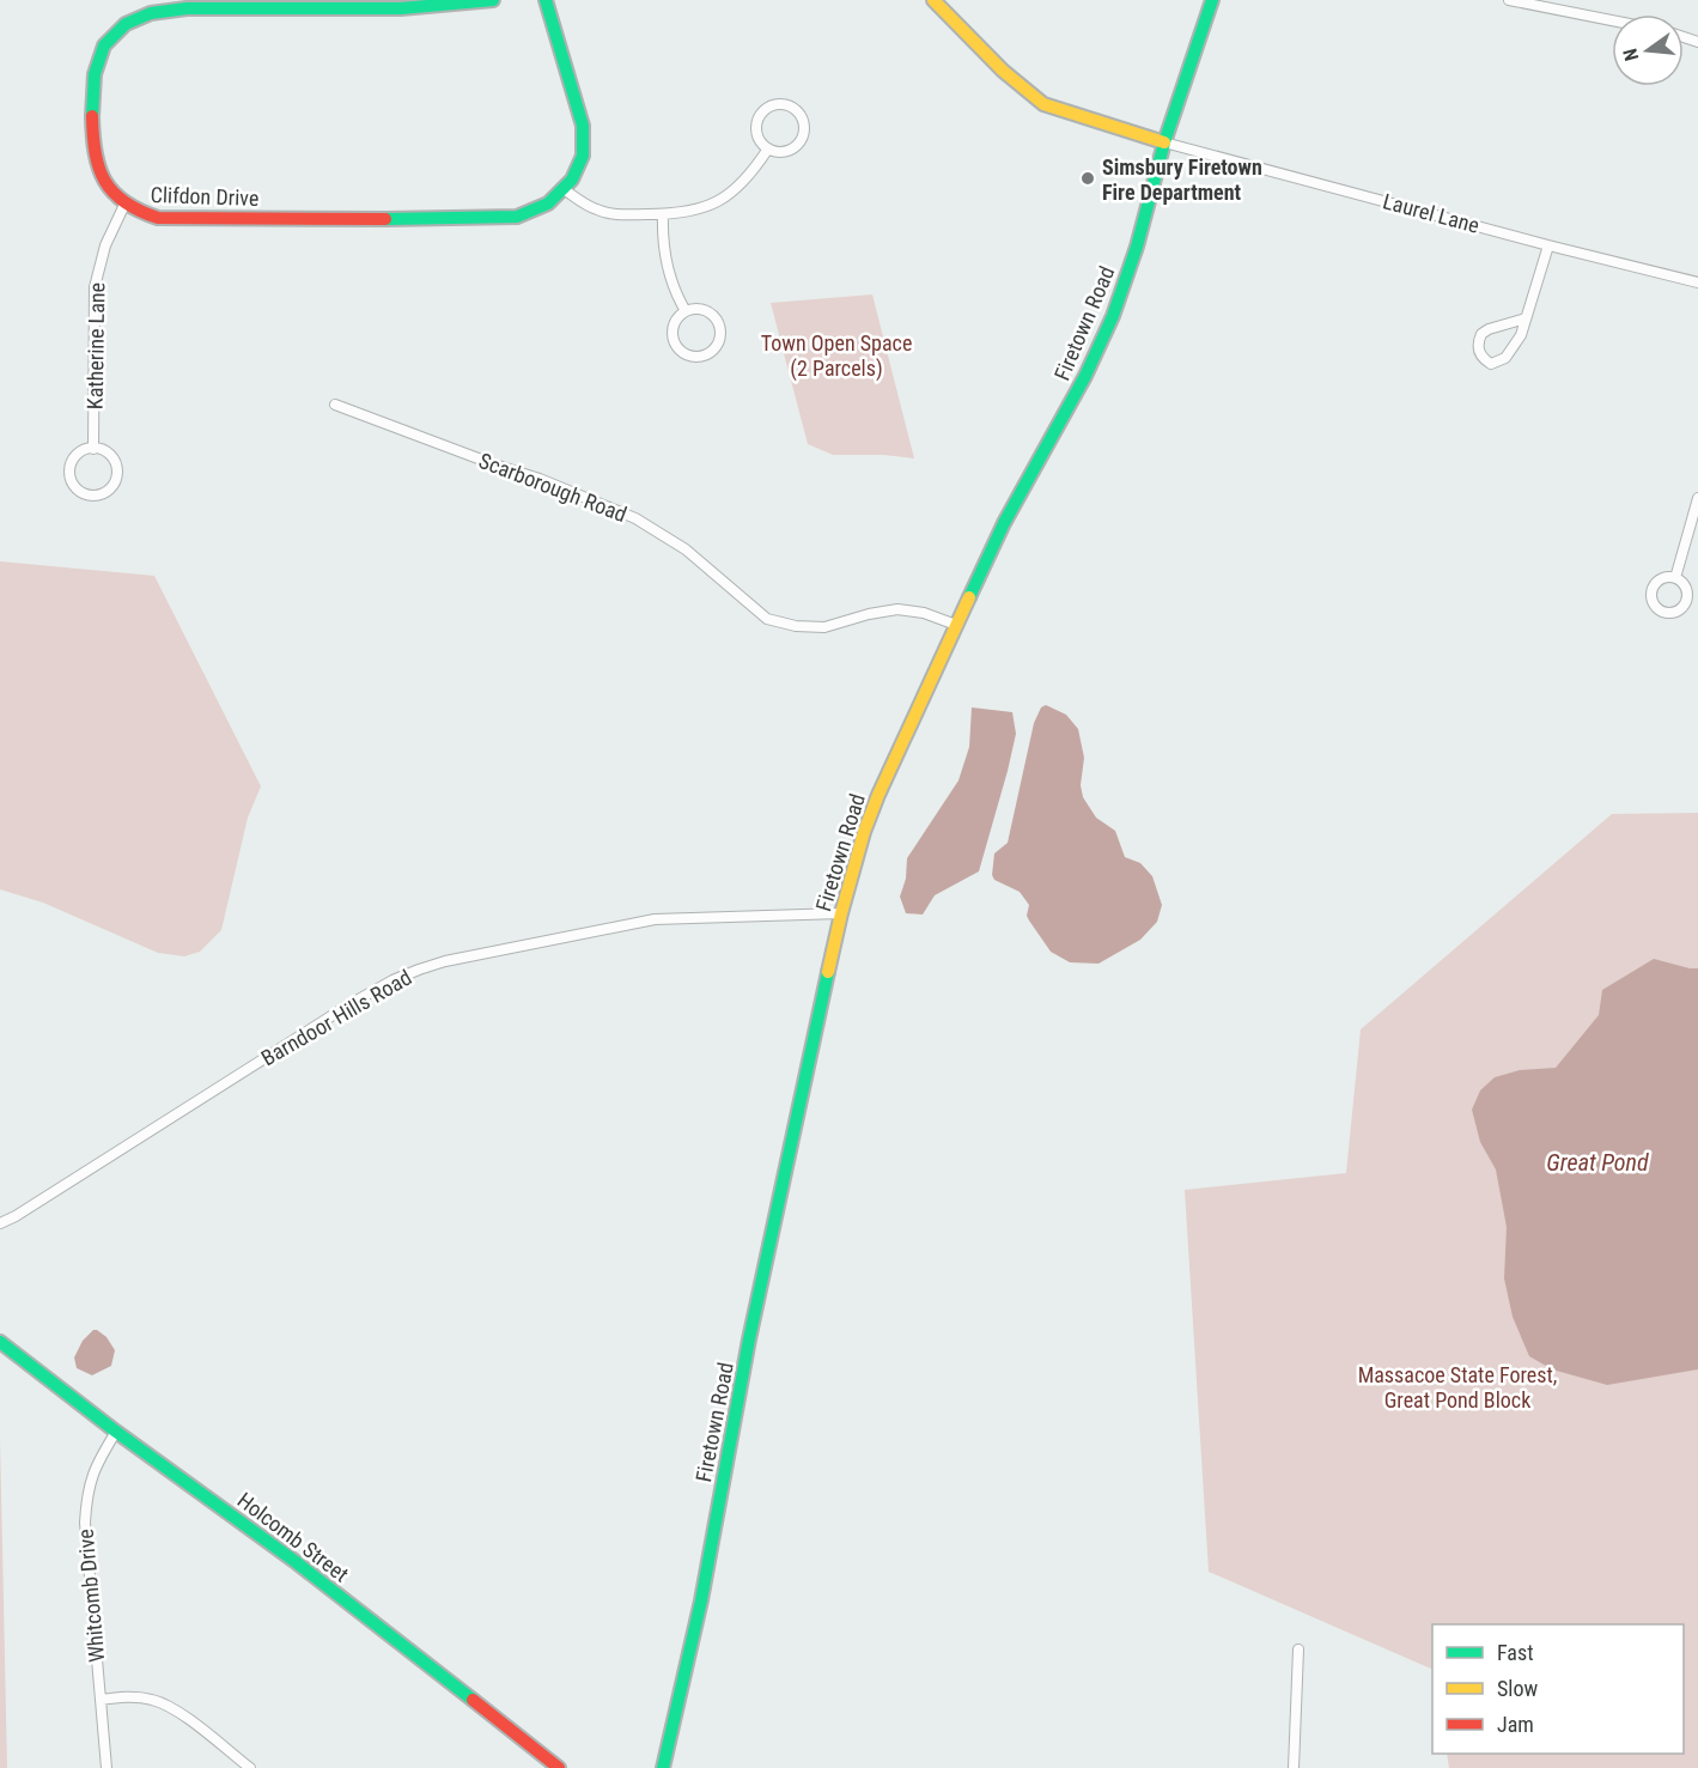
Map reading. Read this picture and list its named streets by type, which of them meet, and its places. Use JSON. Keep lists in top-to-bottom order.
{
  "streets": {
    "street": [
      "Clifdon Drive",
      "Laurel Lane",
      "Firetown Road",
      "Katherine Lane",
      "Scarborough Road",
      "Barndoor Hills Road",
      "Holcomb Street",
      "Whitcomb Drive"
    ]
  },
  "crossings": [
    ["Clifdon Drive", "Katherine Lane"],
    ["Laurel Lane", "Firetown Road"],
    ["Firetown Road", "Scarborough Road"],
    ["Firetown Road", "Barndoor Hills Road"],
    ["Holcomb Street", "Whitcomb Drive"]
  ],
  "water": ["Great Pond"],
  "parks": ["Town Open Space (2 Parcels)", "Massacoe State Forest, Great Pond Block"],
  "places": ["Simsbury Firetown Fire Department"],
  "legend": ["Fast", "Slow", "Jam"],
  "north": "left"
}
